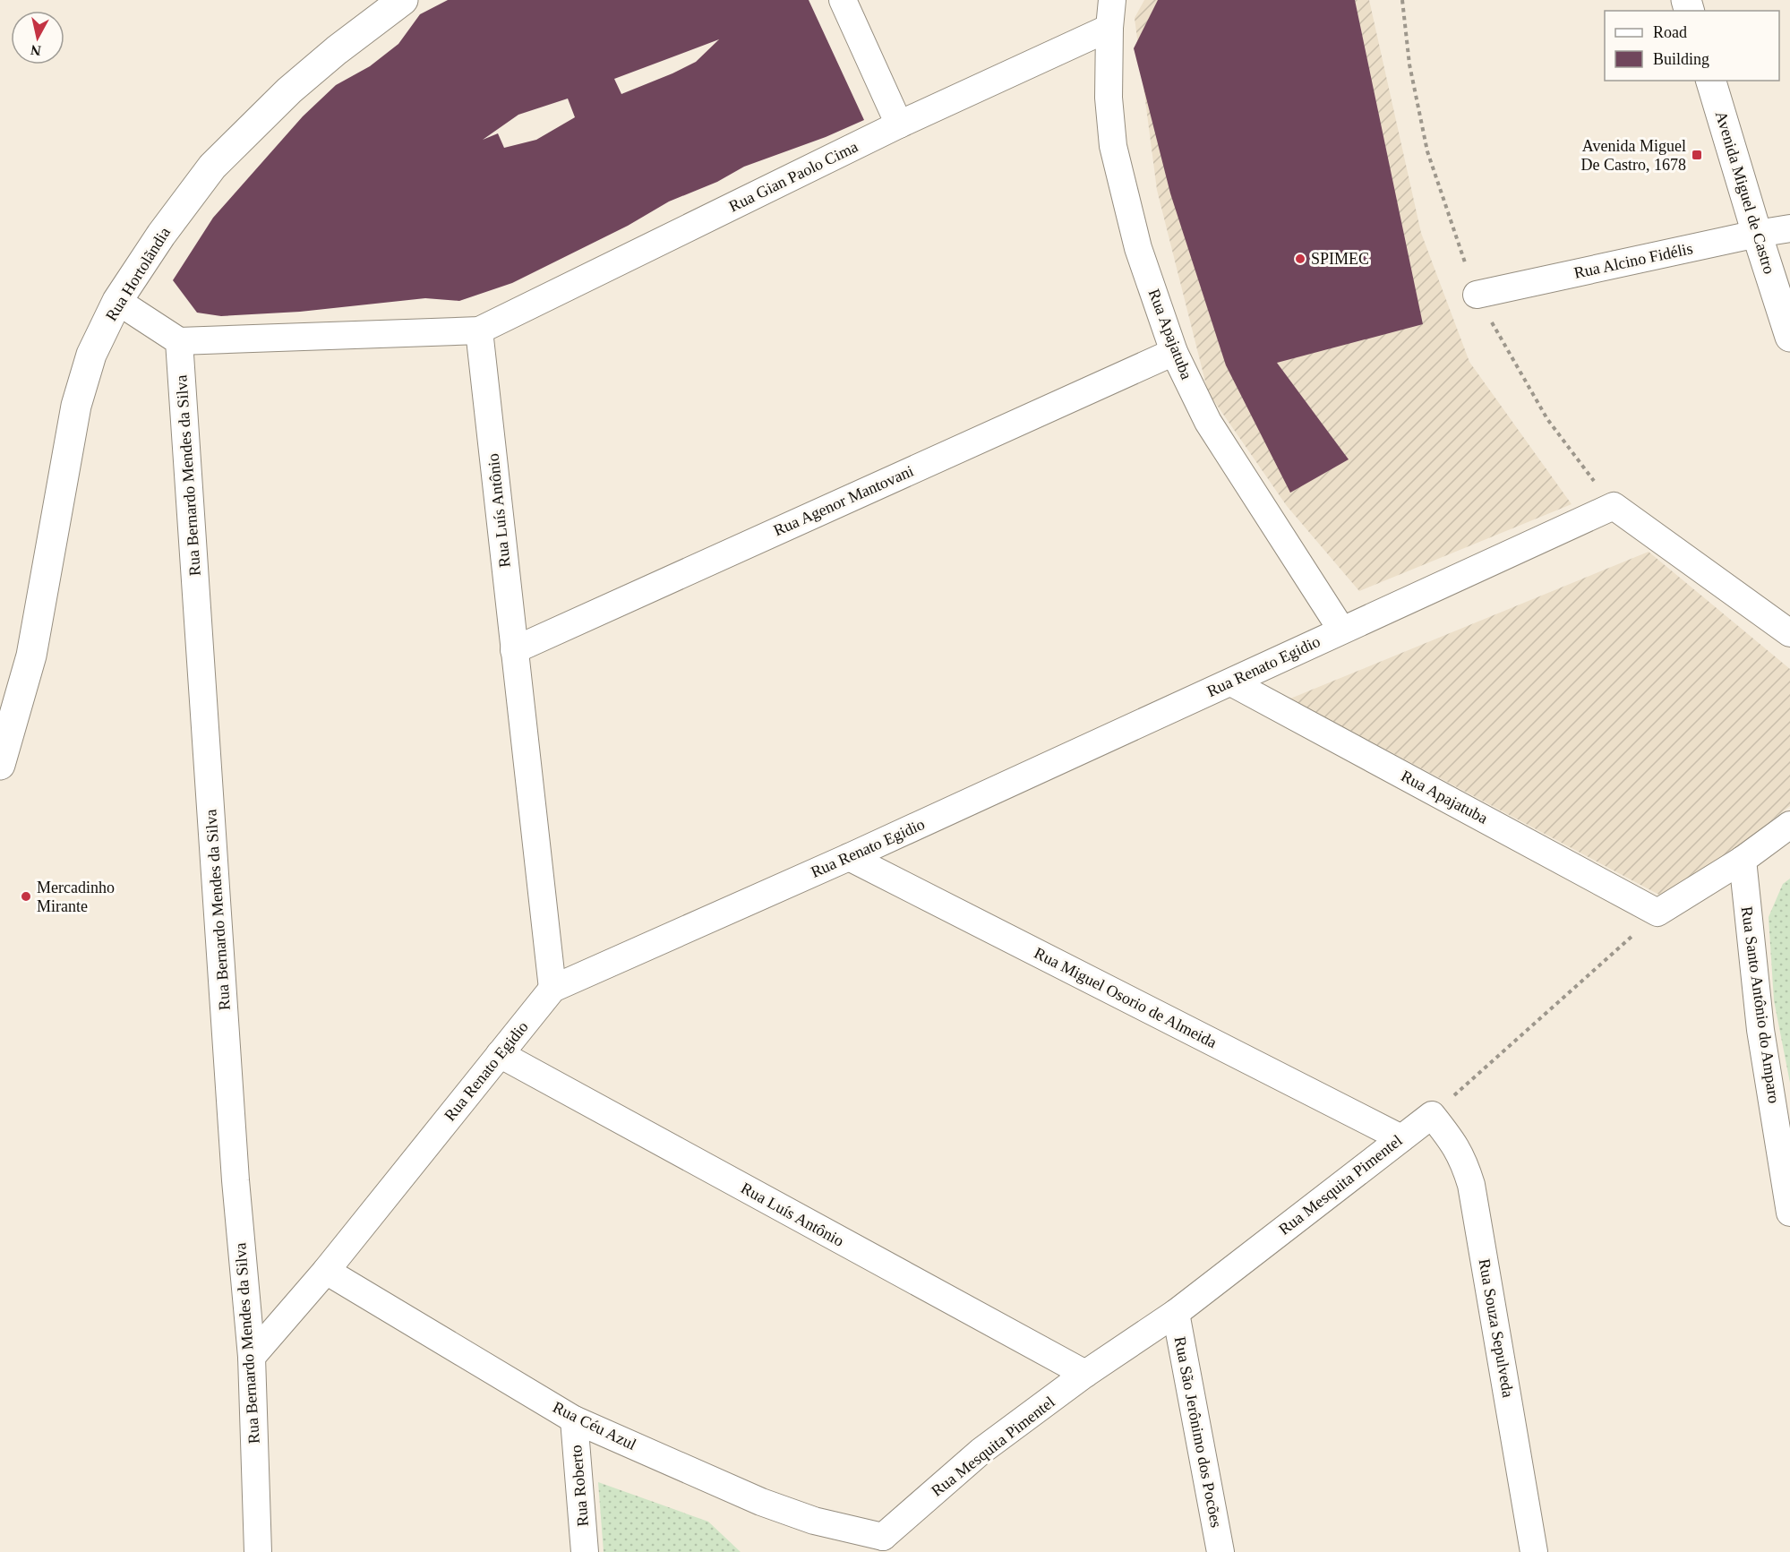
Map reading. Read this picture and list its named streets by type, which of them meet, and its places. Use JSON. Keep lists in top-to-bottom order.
{
  "streets": {
    "street": [
      "Rua Gian Paolo Cima",
      "Avenida Miguel de Castro",
      "Rua Alcino Fidélis",
      "Rua Hortolãndia",
      "Rua Apajatuba",
      "Rua Bernardo Mendes da Silva",
      "Rua Agenor Mantovani",
      "Rua Luís Antônio",
      "Rua Renato Egidio",
      "Rua Miguel Osorio de Almeida",
      "Rua Santo Antônio do Amparo",
      "Rua Mesquita Pimentel",
      "Rua Souza Sepulveda",
      "Rua Céu Azul",
      "Rua São Jerônimo dos Pocões",
      "Rua Roberto"
    ]
  },
  "crossings": [
    ["Rua Gian Paolo Cima", "Rua Apajatuba"],
    ["Rua Gian Paolo Cima", "Rua Luís Antônio"],
    ["Avenida Miguel de Castro", "Rua Alcino Fidélis"],
    ["Rua Apajatuba", "Rua Agenor Mantovani"],
    ["Rua Apajatuba", "Rua Renato Egidio"],
    ["Rua Bernardo Mendes da Silva", "Rua Renato Egidio"],
    ["Rua Agenor Mantovani", "Rua Luís Antônio"],
    ["Rua Luís Antônio", "Rua Renato Egidio"],
    ["Rua Luís Antônio", "Rua Mesquita Pimentel"],
    ["Rua Renato Egidio", "Rua Miguel Osorio de Almeida"],
    ["Rua Renato Egidio", "Rua Céu Azul"],
    ["Rua Miguel Osorio de Almeida", "Rua Mesquita Pimentel"],
    ["Rua Mesquita Pimentel", "Rua Souza Sepulveda"],
    ["Rua Mesquita Pimentel", "Rua Céu Azul"],
    ["Rua Mesquita Pimentel", "Rua São Jerônimo dos Pocões"],
    ["Rua Céu Azul", "Rua Roberto"]
  ],
  "places": {
    "transit": ["Avenida Miguel De Castro, 1678"],
    "other": ["SPIMEC", "Mercadinho Mirante"]
  },
  "legend": ["Road", "Building"],
  "north": "bottom"
}
